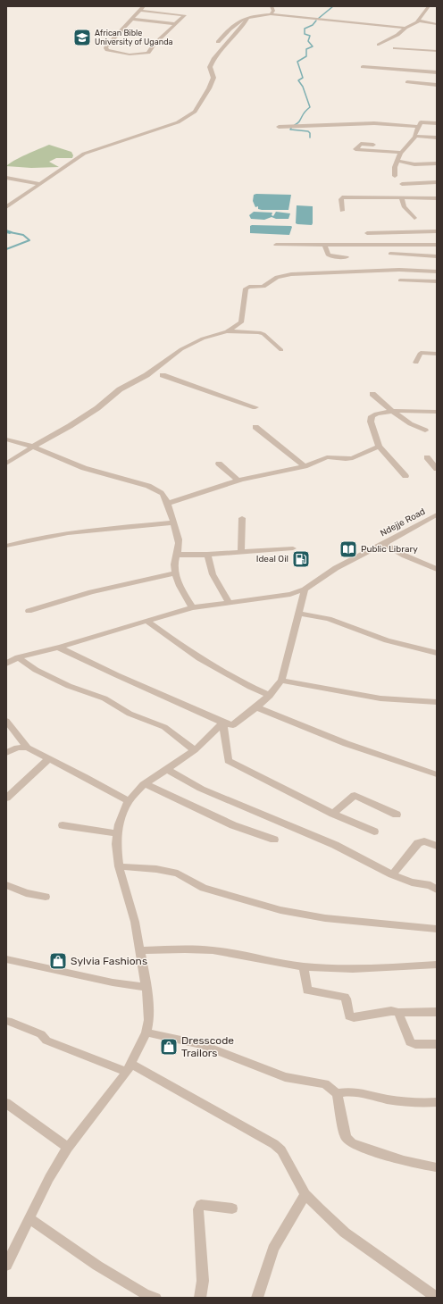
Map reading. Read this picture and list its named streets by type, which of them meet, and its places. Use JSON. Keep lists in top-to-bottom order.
{
  "streets": {
    "street": ["Ndejje Road"]
  },
  "places": {
    "school or university": ["African Bible University of Uganda"],
    "library": ["Public Library"],
    "fuel station": ["Ideal Oil"],
    "shop": ["Sylvia Fashions", "Dresscode Trailors"]
  }
}
